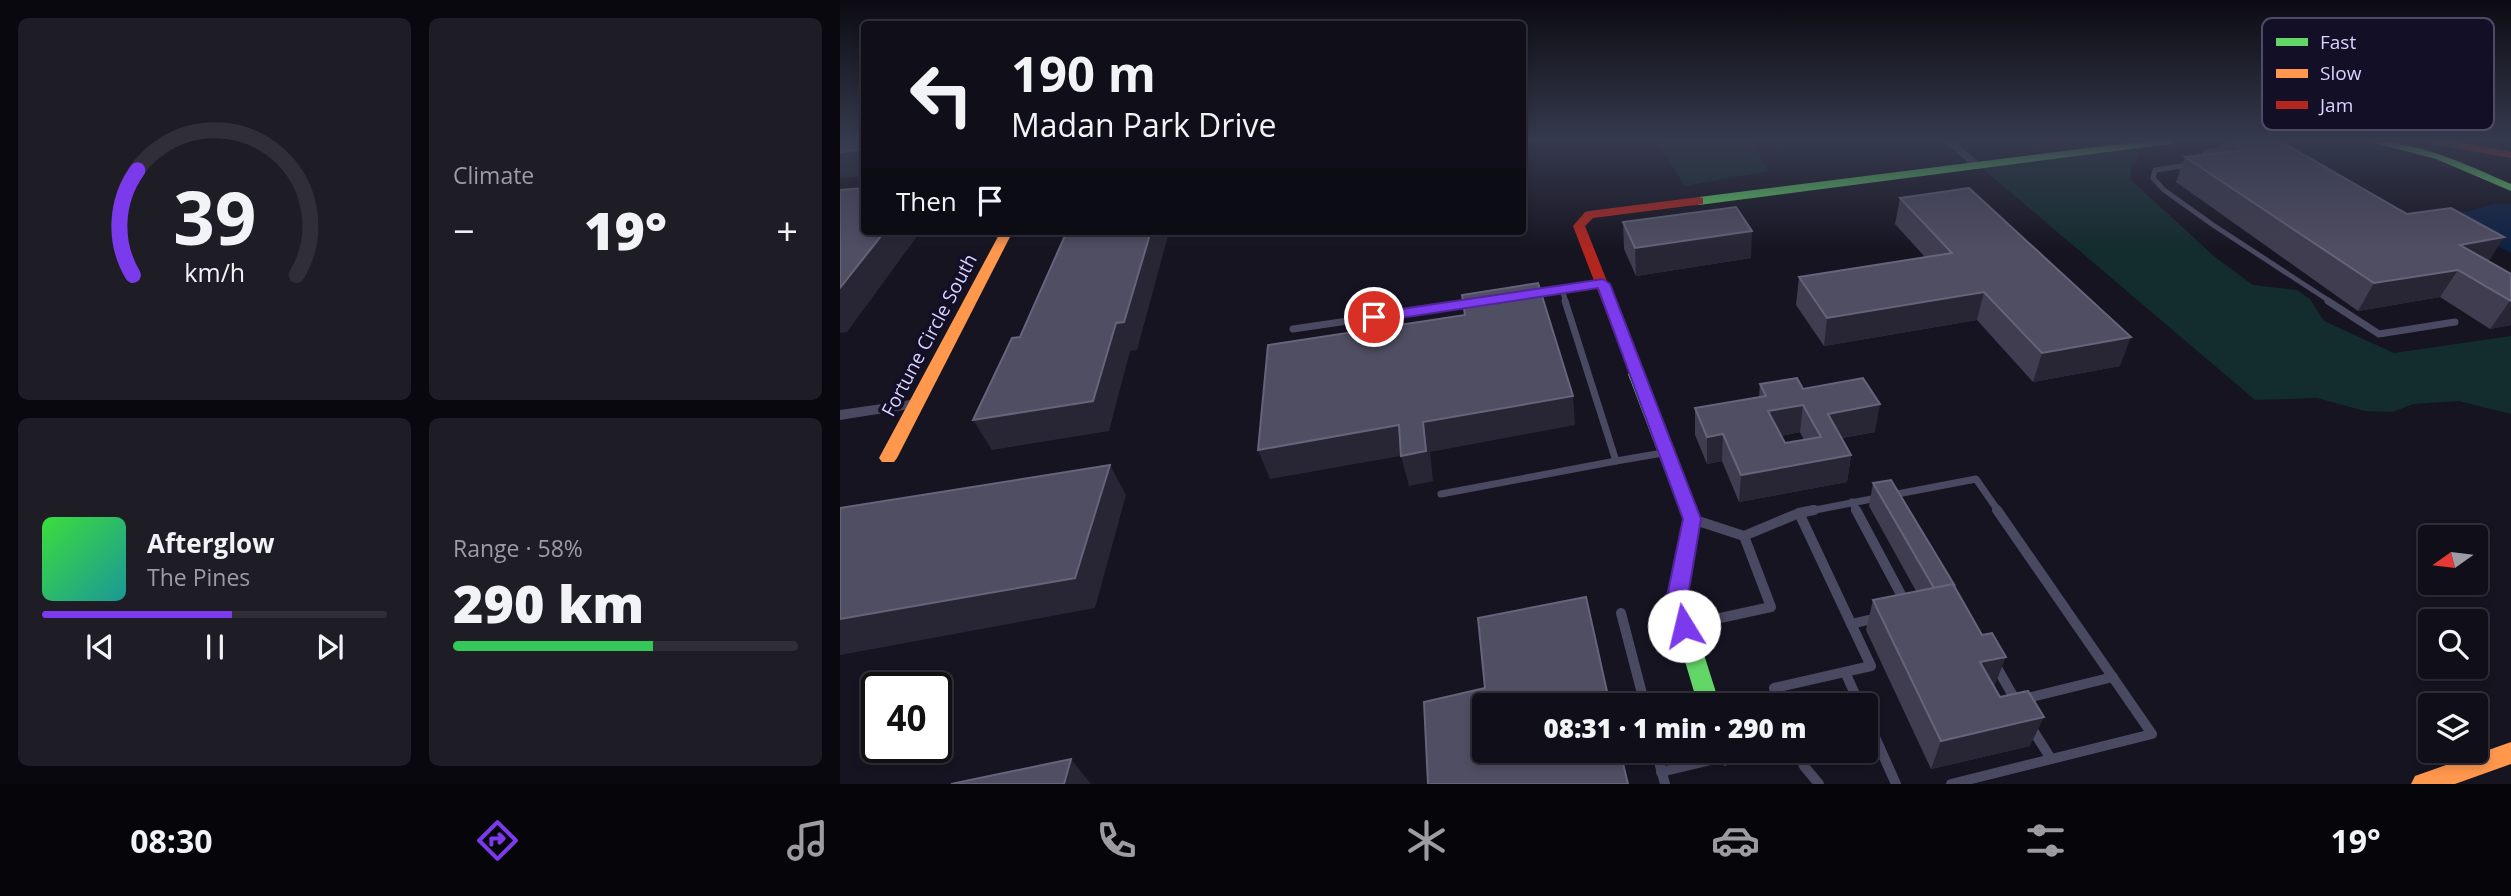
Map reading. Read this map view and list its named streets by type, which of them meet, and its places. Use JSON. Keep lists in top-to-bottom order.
{
  "streets": {
    "main road": ["Fortune Circle South"]
  },
  "legend": ["Fast", "Slow", "Jam"],
  "north": "left",
  "page": {
    "tile": [
      "Climate",
      ["Range · 58%", "290 km"]
    ],
    "turn": ["190 m", "Madan Park Drive"],
    "then": "Then",
    "heat": ["−", "19°", "+"],
    "song": ["Afterglow", "The Pines"],
    "limit": "40",
    "trip": "08:31 · 1 min · 290 m",
    "tabs": ["08:30", "19°"],
    "gauge": ["39", "km/h"]
  }
}
